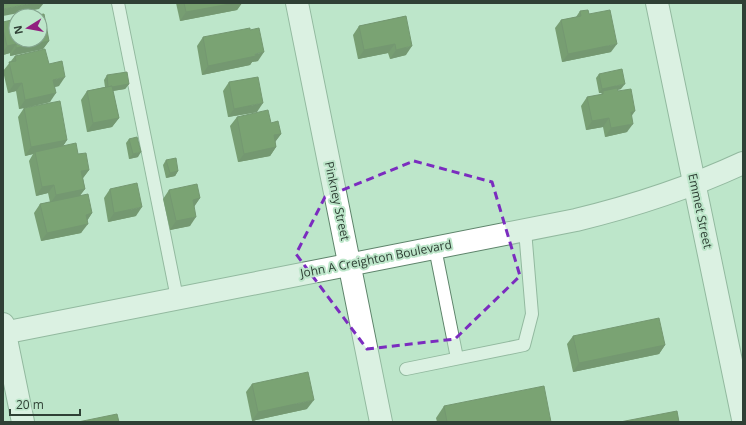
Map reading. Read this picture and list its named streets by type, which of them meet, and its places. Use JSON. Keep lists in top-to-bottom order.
{
  "streets": {
    "street": ["Pinkney Street", "Emmet Street", "John A Creighton Boulevard"]
  },
  "crossings": [
    ["Pinkney Street", "John A Creighton Boulevard"],
    ["Emmet Street", "John A Creighton Boulevard"]
  ],
  "scale_bar": "20 m",
  "north": "left"
}
